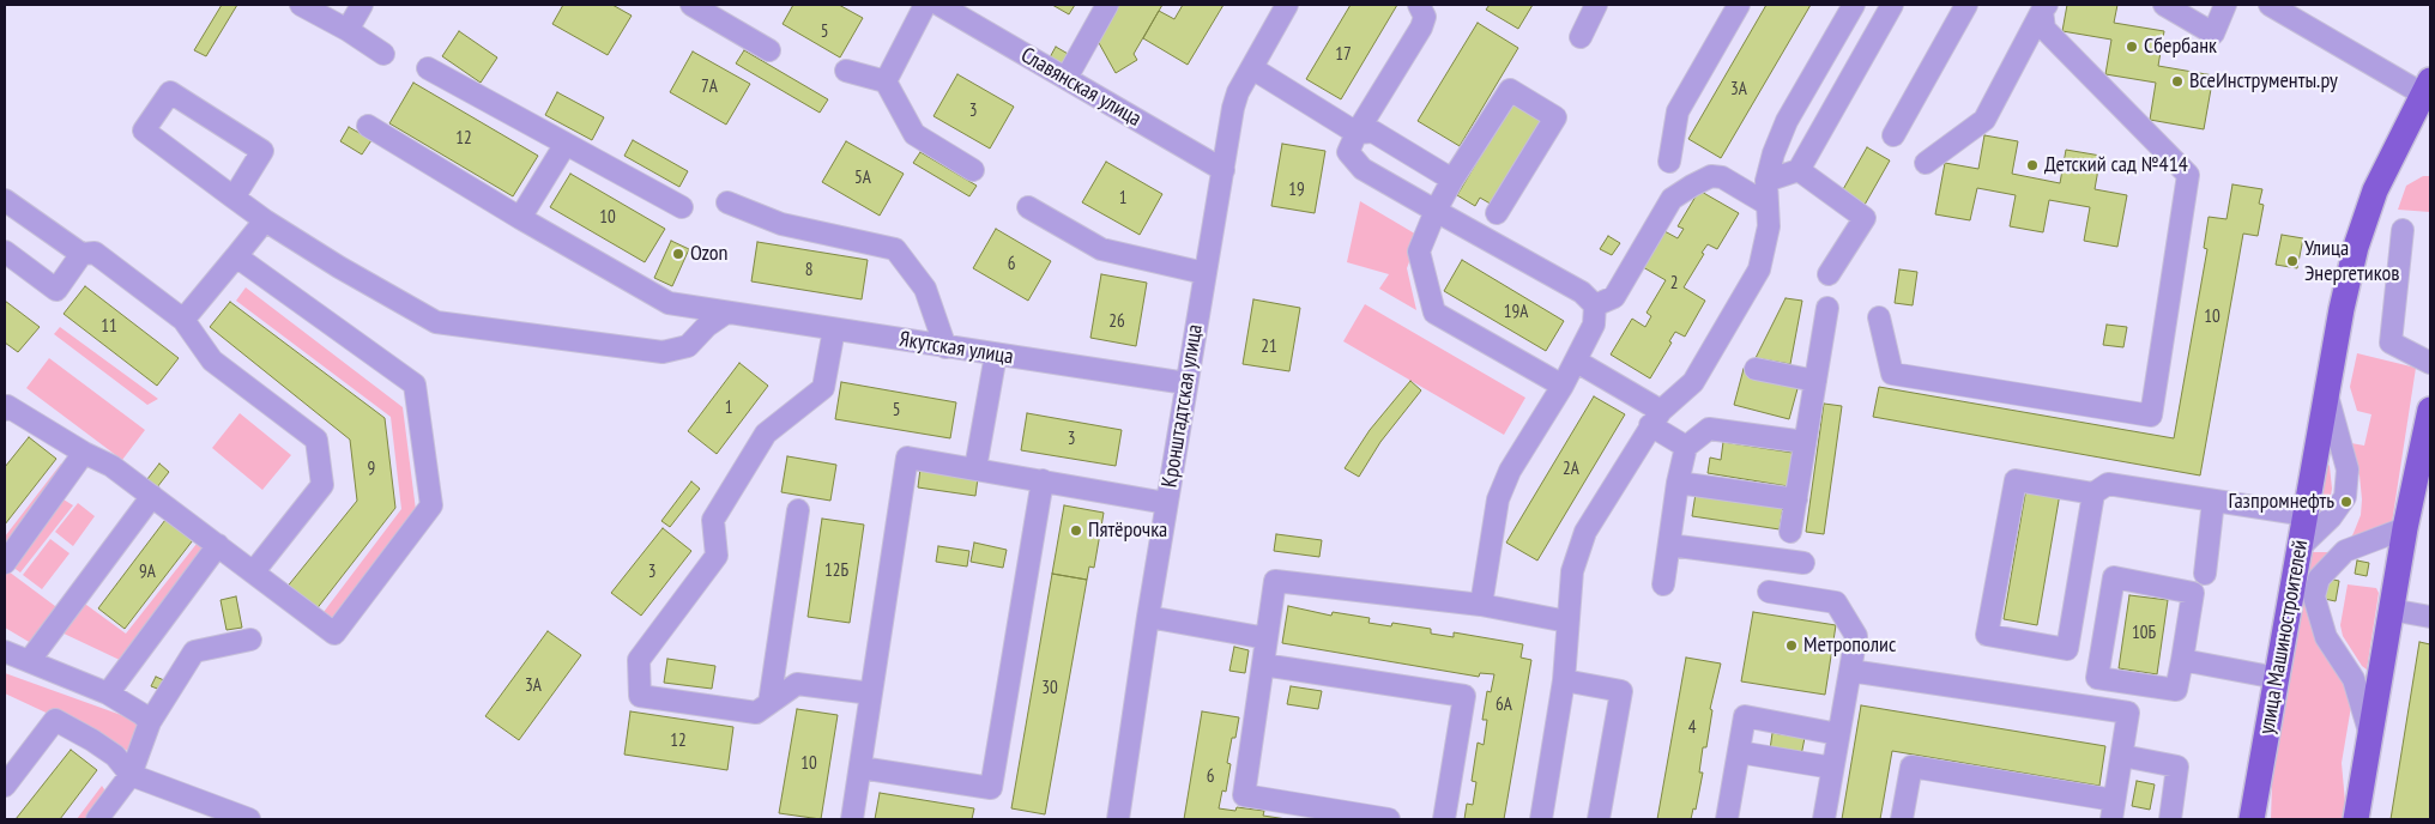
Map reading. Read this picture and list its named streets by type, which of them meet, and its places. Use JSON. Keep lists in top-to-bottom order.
{
  "streets": {
    "main road": ["улица Машиностроителей"],
    "street": ["Славянская улица", "Якутская улица", "Кронштадтская улица"]
  },
  "crossings": [
    ["Славянская улица", "Кронштадтская улица"],
    ["Якутская улица", "Кронштадтская улица"]
  ],
  "places": [
    "Сбербанк",
    "ВсеИнструменты.ру",
    "Детский сад №414",
    "Ozon",
    "Улица Энергетиков",
    "Газпромнефть",
    "Пятёрочка",
    "Метрополис"
  ],
  "house_numbers": [
    "5",
    "17",
    "7А",
    "3А",
    "3",
    "12",
    "5А",
    "19",
    "1",
    "10",
    "6",
    "8",
    "2",
    "19А",
    "10",
    "26",
    "11",
    "21",
    "1",
    "5",
    "3",
    "9",
    "2А",
    "12Б",
    "9А",
    "3",
    "10Б",
    "3А",
    "30",
    "6А",
    "4",
    "12",
    "10",
    "6"
  ]
}
